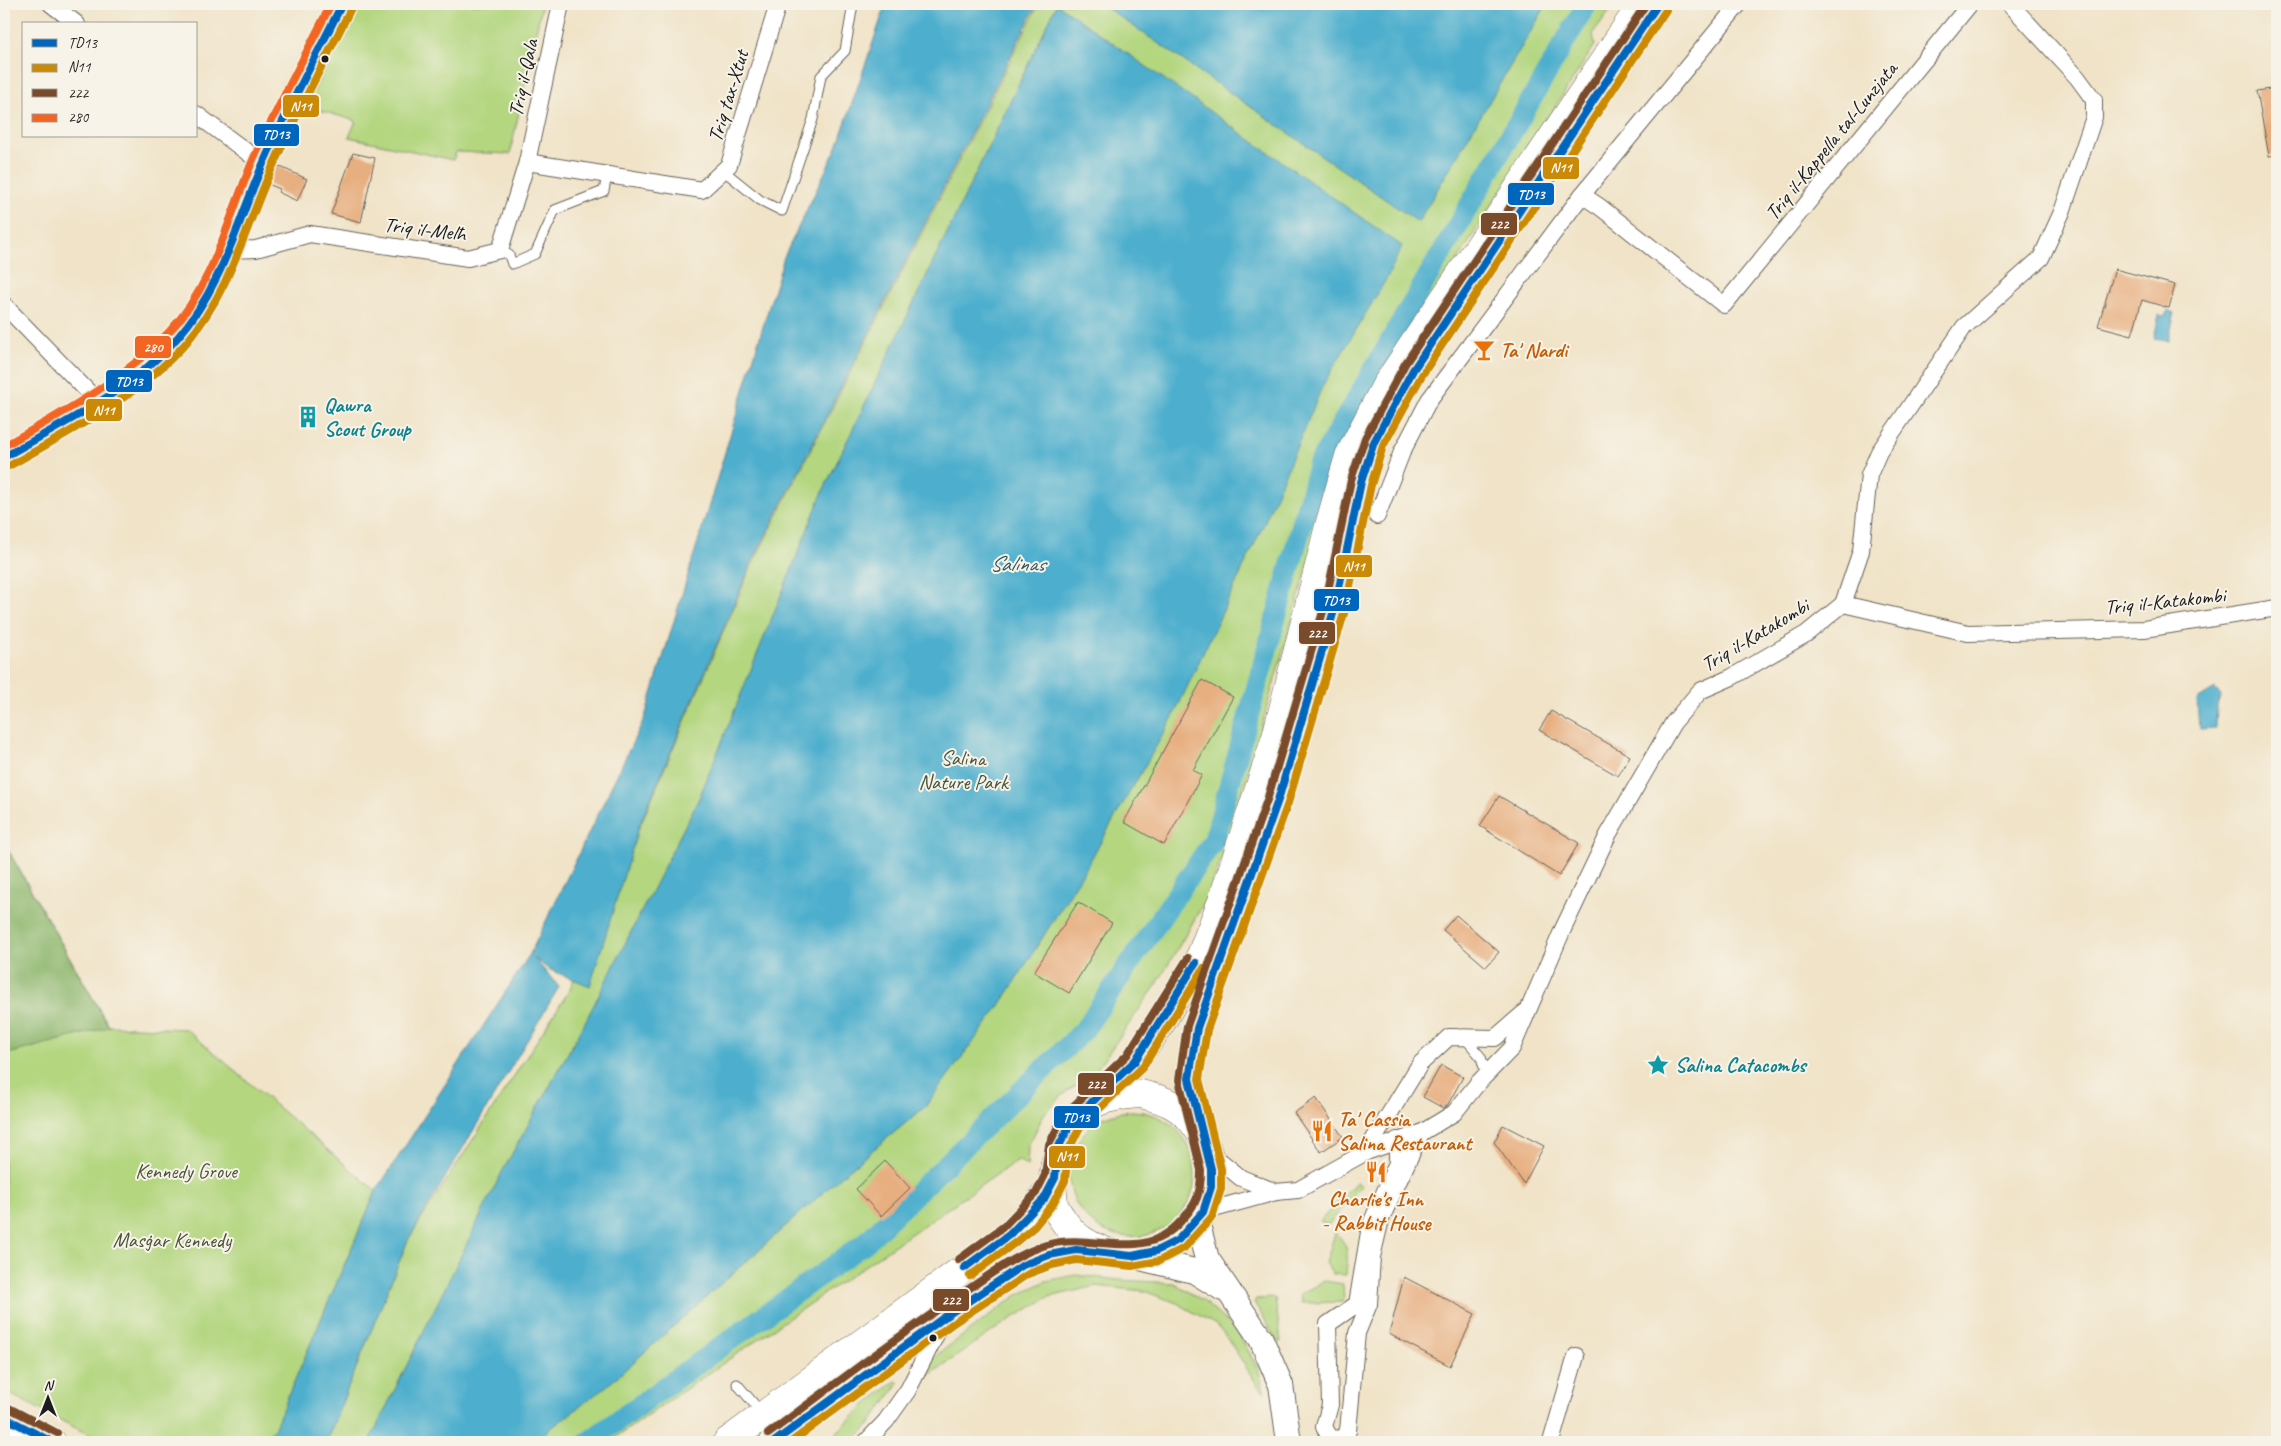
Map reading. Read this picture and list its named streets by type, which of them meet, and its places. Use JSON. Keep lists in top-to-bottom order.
{
  "streets": {
    "street": [
      "Triq il-Qala",
      "Triq tax-Xtut",
      "Triq il-Kappella tal-Lunzjata",
      "Triq il-Melħ",
      "Triq il-Katakombi"
    ]
  },
  "water": ["Salinas"],
  "parks": ["Salina Nature Park", "Kennedy Grove", "Masġar Kennedy"],
  "places": {
    "bar": ["Ta' Nardi"],
    "building": ["Qawra Scout Group"],
    "place": ["Salina Catacombs"],
    "restaurant": ["Ta' Cassia Salina Restaurant", "Charlie's Inn - Rabbit House"]
  },
  "lines": [
    "transit line TD13",
    "transit line 222",
    "transit line 280",
    "transit line N11"
  ],
  "legend": [
    "TD13",
    "N11",
    "222",
    "280"
  ],
  "north": "top"
}
